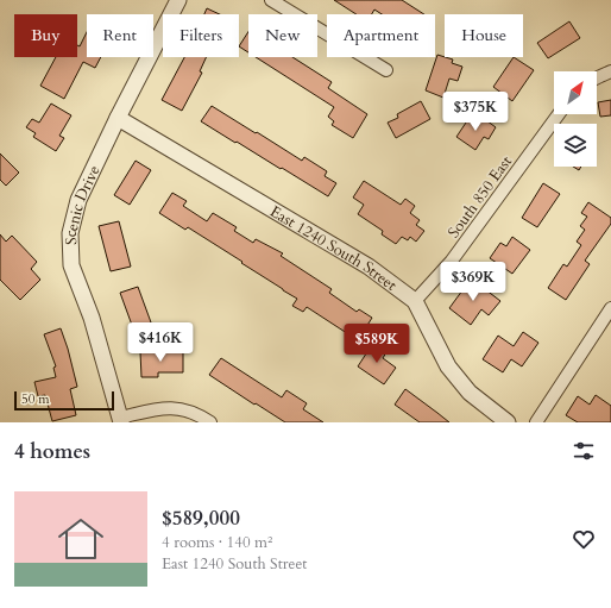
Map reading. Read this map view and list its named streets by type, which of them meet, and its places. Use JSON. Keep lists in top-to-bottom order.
{
  "streets": {
    "street": ["South 850 East", "Scenic Drive", "East 1240 South Street"]
  },
  "crossings": [
    ["South 850 East", "East 1240 South Street"],
    ["Scenic Drive", "East 1240 South Street"]
  ],
  "scale_bar": "50 m",
  "north": "top right",
  "page": {
    "chip": [
      "Buy",
      "Rent",
      "Filters",
      "New",
      "Apartment",
      "House"
    ],
    "price": [
      "$375K",
      "$369K",
      "$416K",
      "$589K"
    ],
    "scale": "50 m",
    "heading": "4 homes",
    "list": [
      {
        "name": "$589,000",
        "note": "4 rooms · 140 m² · East 1240 South Street"
      }
    ]
  }
}
